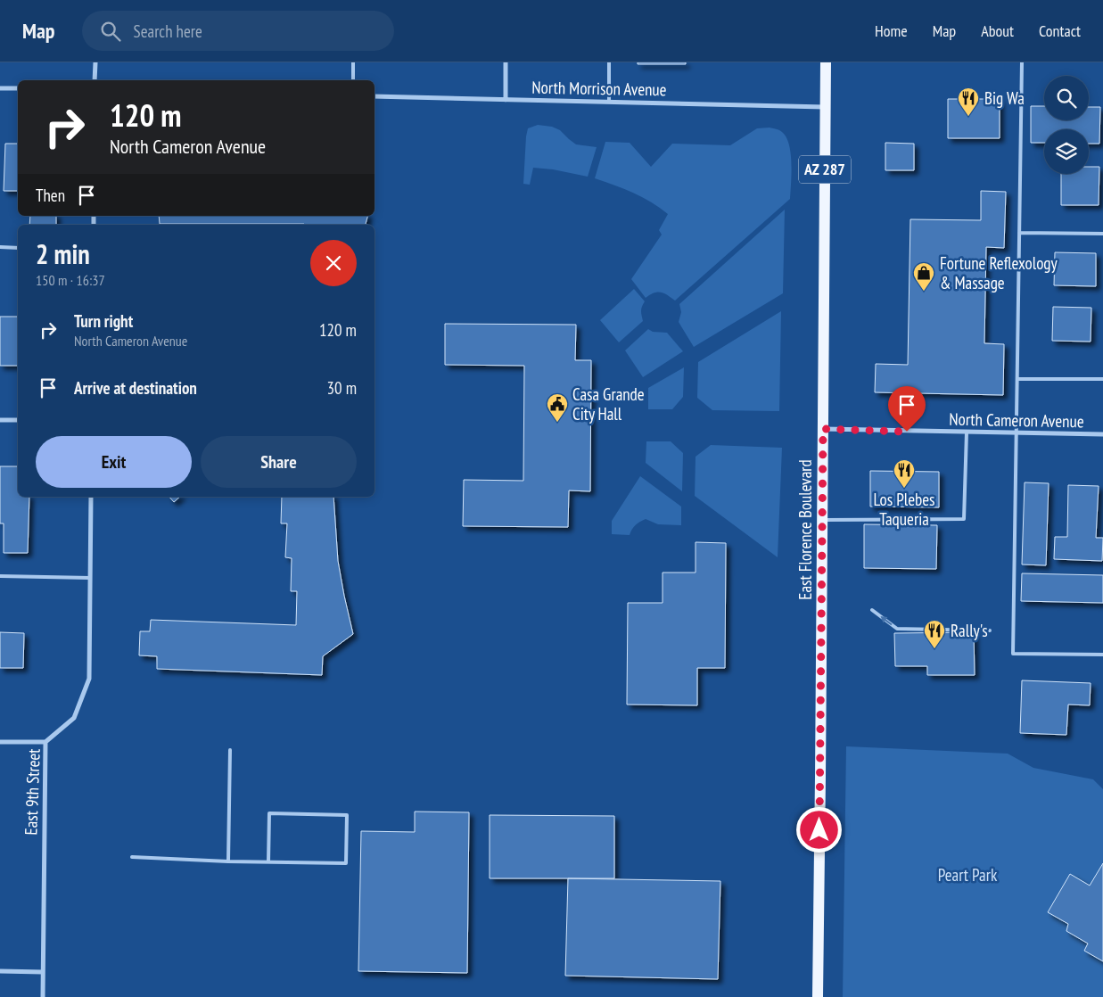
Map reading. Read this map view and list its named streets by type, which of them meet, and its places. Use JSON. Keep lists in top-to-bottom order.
{
  "streets": {
    "main road": ["AZ 287", "East Florence Boulevard"],
    "street": ["North Morrison Avenue", "North Cameron Avenue", "East 9th Street"]
  },
  "crossings": [
    ["North Morrison Avenue", "East Florence Boulevard"],
    ["North Cameron Avenue", "East Florence Boulevard"]
  ],
  "parks": ["Peart Park"],
  "places": {
    "restaurant": ["Big Wa", "Los Plebes Taqueria", "Rally's"],
    "shop": ["Fortune Reflexology & Massage"],
    "public building": ["Casa Grande City Hall"]
  },
  "page": {
    "header": "Map",
    "search": "Search here",
    "nav": [
      "Home",
      "Map",
      "About",
      "Contact"
    ],
    "turn": ["120 m", "North Cameron Avenue"],
    "then": "Then",
    "heading": ["2 min", "150 m · 16:37"],
    "list": [
      {
        "name": "Turn right",
        "note": "North Cameron Avenue",
        "value": "120 m"
      },
      {
        "name": "Arrive at destination",
        "value": "30 m"
      }
    ],
    "buttons": ["Exit", "Share"]
  }
}
